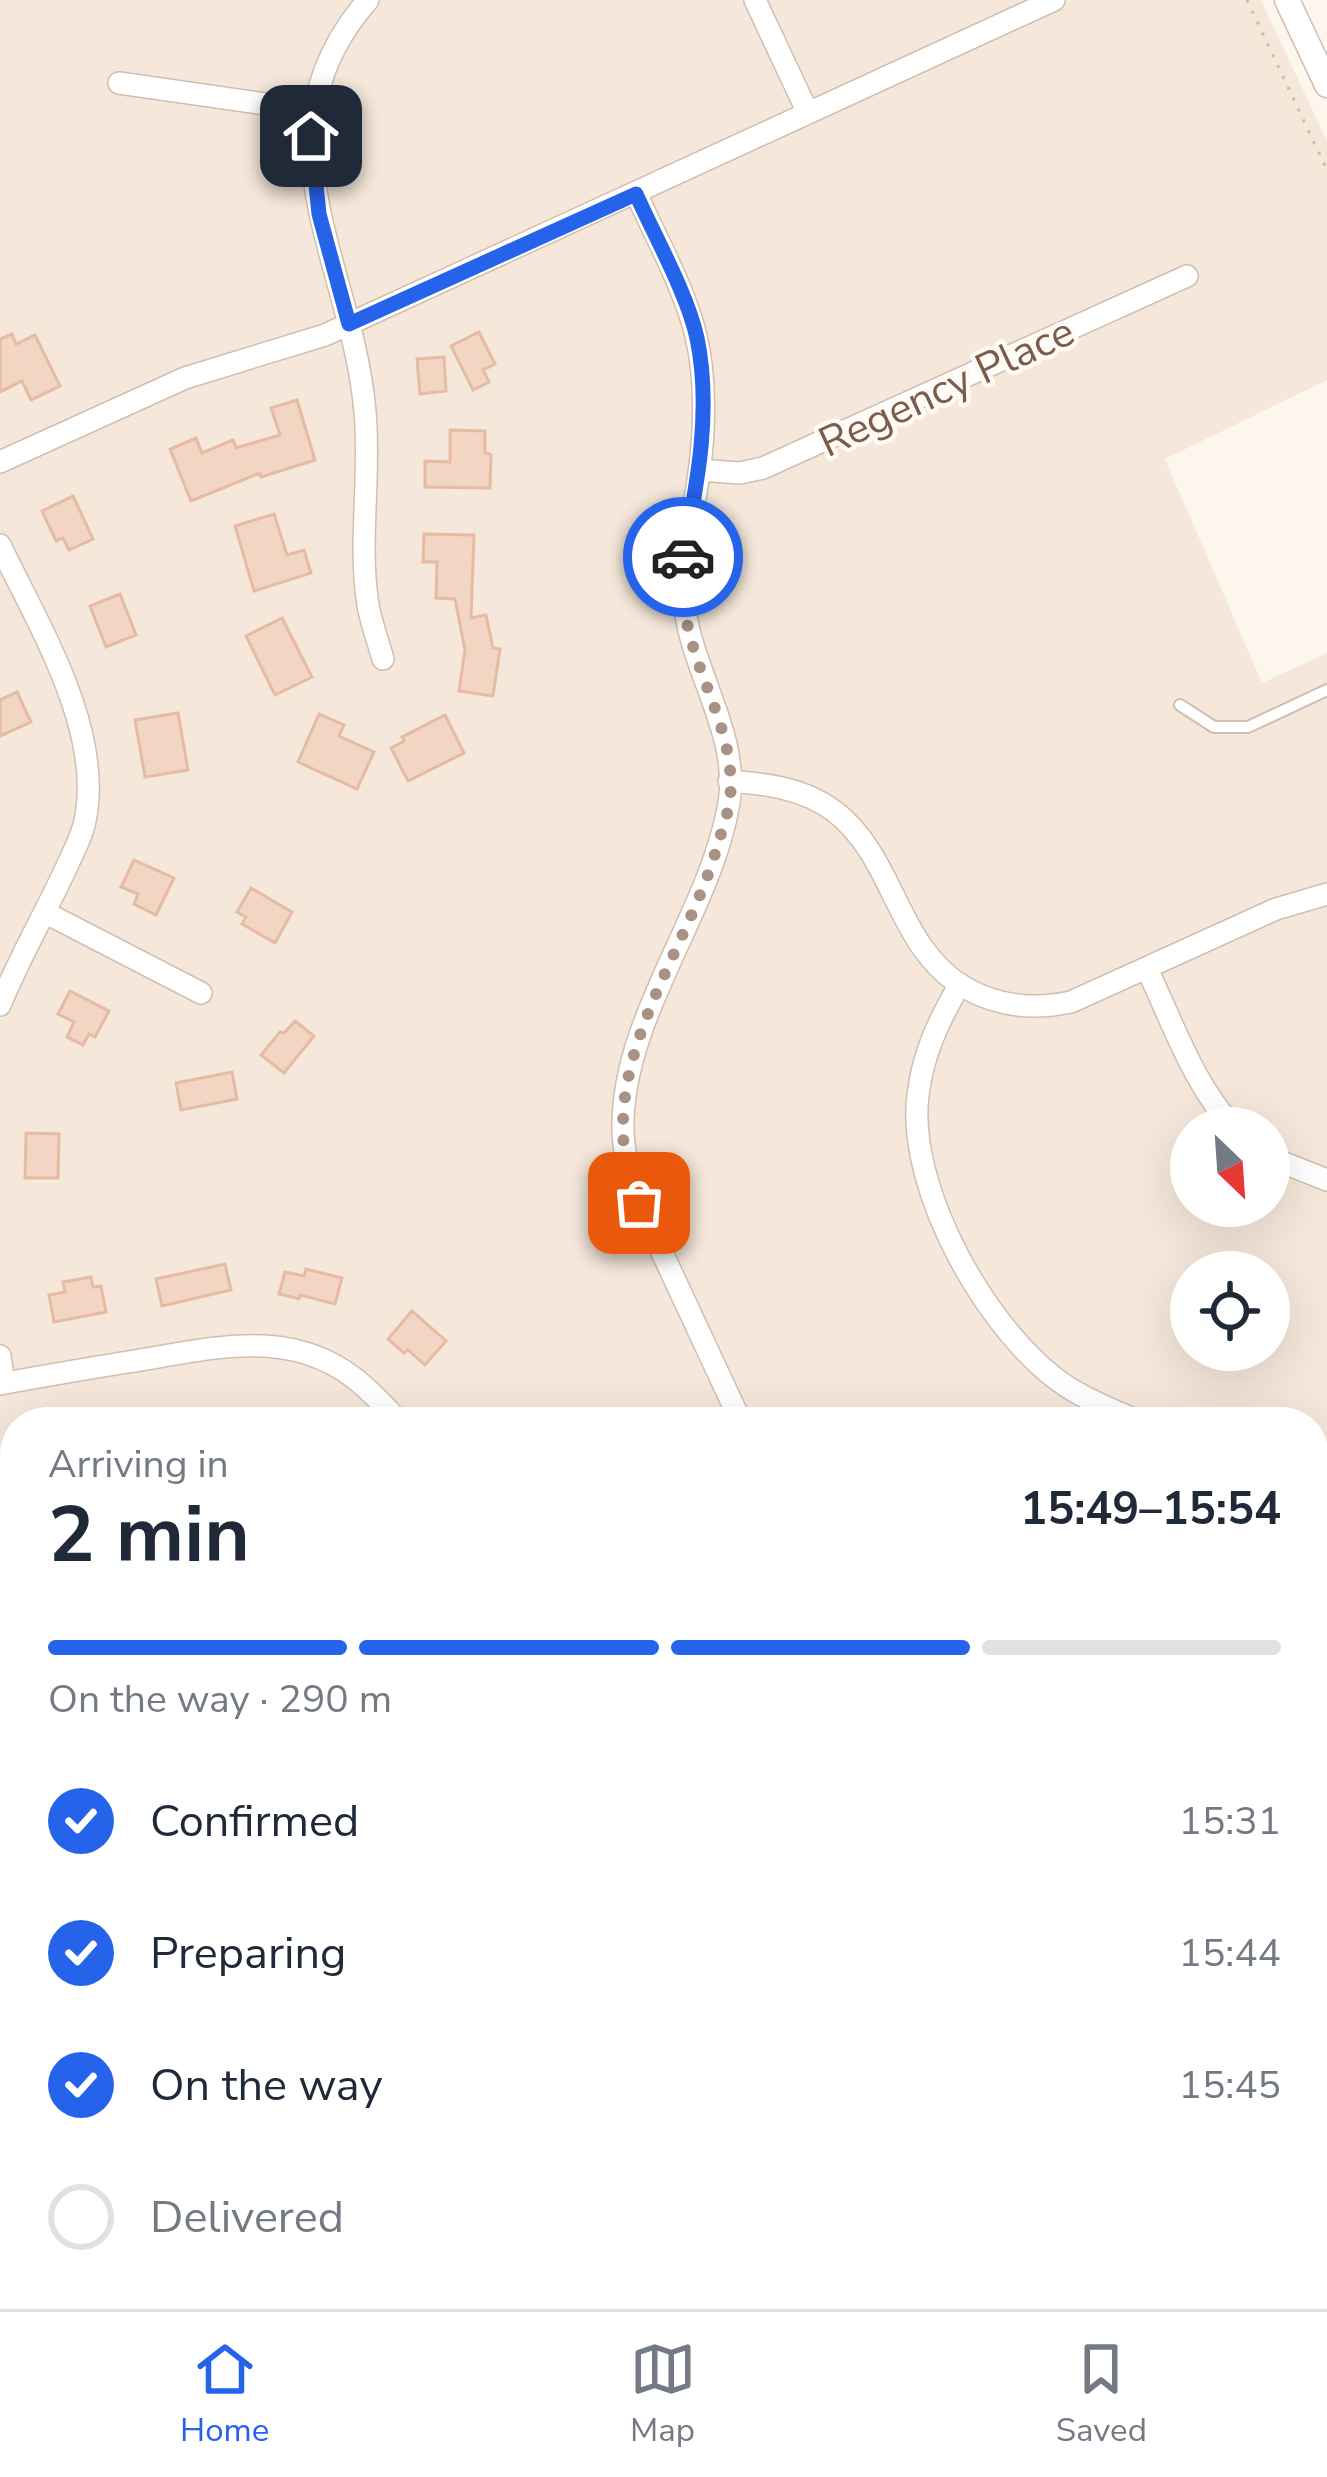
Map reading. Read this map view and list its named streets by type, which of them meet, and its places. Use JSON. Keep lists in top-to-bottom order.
{
  "streets": {
    "street": ["Regency Place"]
  },
  "north": "bottom right",
  "page": {
    "heading": ["2 min", "Arriving in", "15:49–15:54"],
    "bar": "On the way · 290 m",
    "list": [
      ["Confirmed", "15:31"],
      ["Preparing", "15:44"],
      ["On the way", "15:45"],
      "Delivered"
    ],
    "tabs": ["Home", "Map", "Saved"]
  }
}
